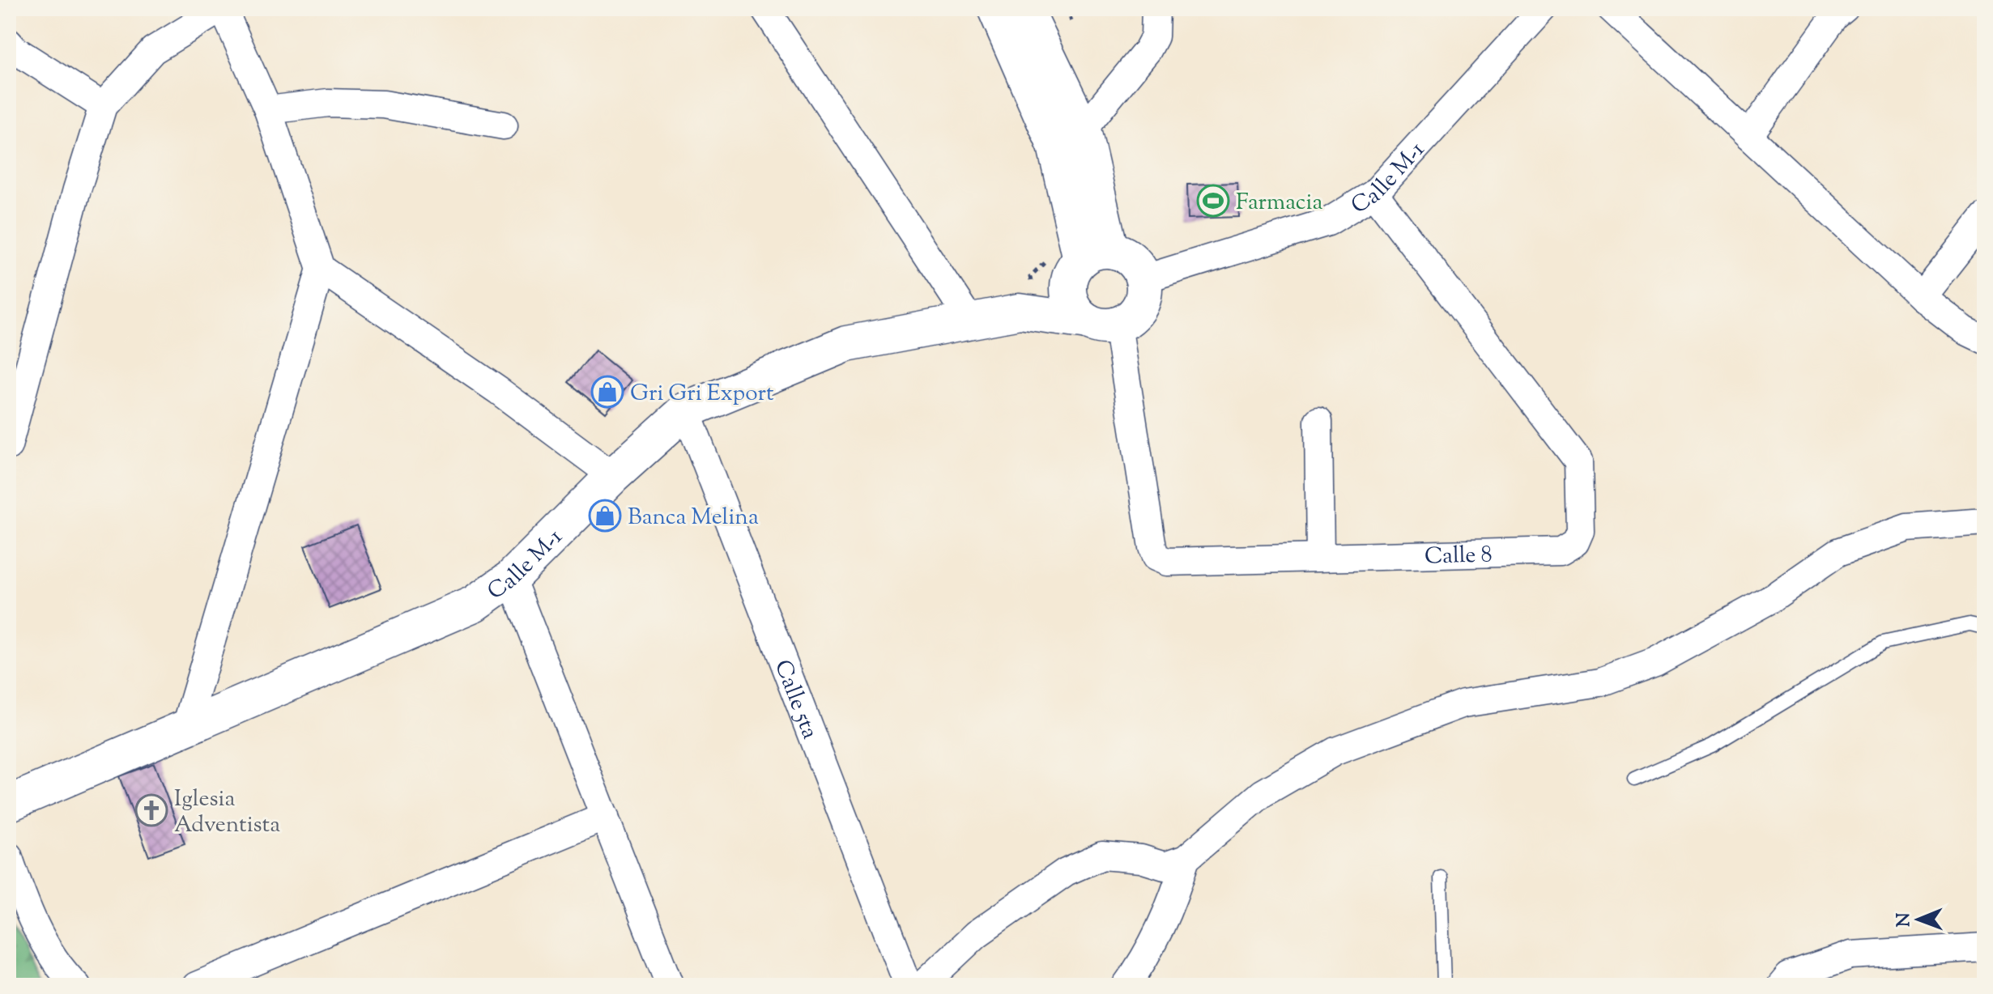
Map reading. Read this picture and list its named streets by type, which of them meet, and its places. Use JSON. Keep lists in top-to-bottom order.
{
  "streets": {
    "street": ["Calle M-1", "Calle 8", "Calle 5ta"]
  },
  "crossings": [
    ["Calle M-1", "Calle 8"],
    ["Calle M-1", "Calle 5ta"]
  ],
  "places": {
    "sports": ["Farmacia"],
    "shop": ["Gri Gri Export", "Banca Melina"],
    "church": ["Iglesia Adventista"]
  },
  "north": "left"
}
